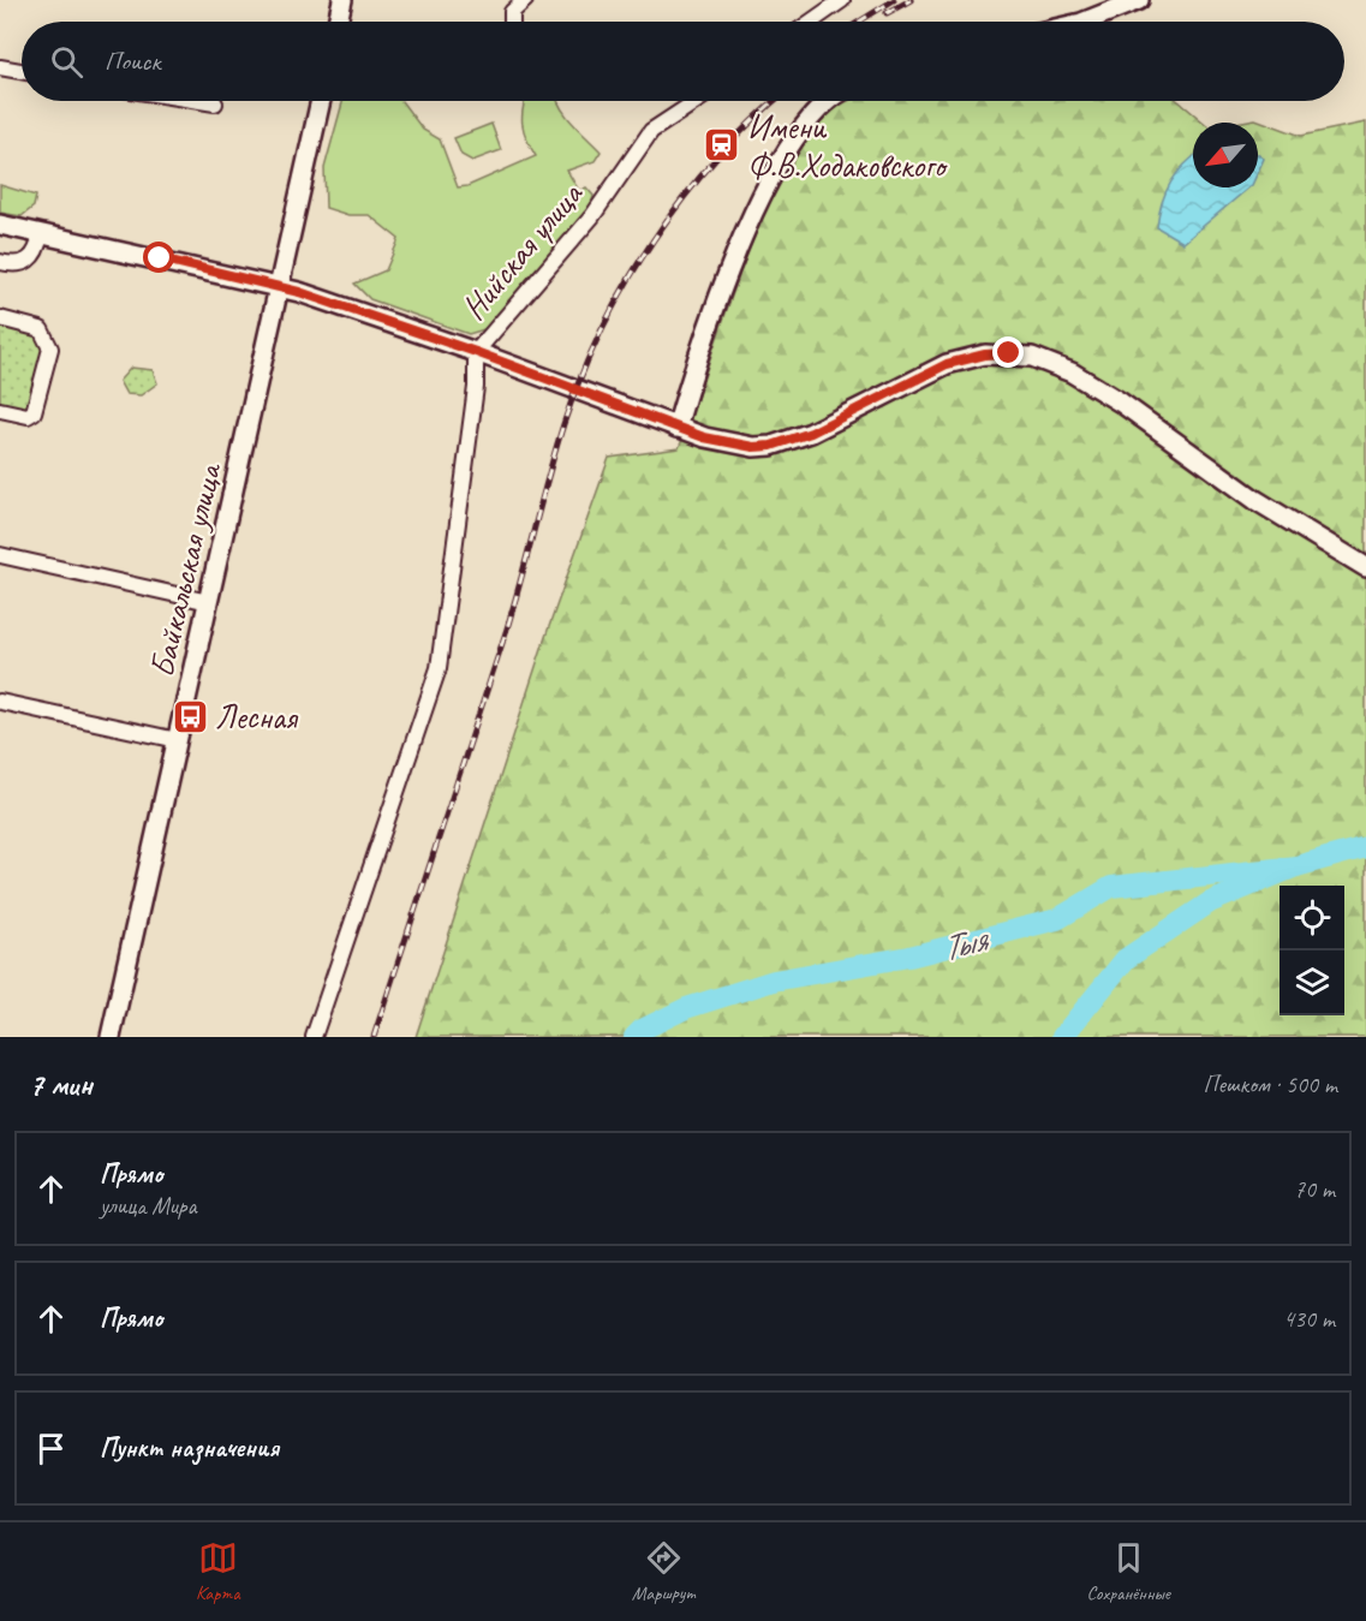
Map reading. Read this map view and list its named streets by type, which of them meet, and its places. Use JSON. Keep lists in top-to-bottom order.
{
  "streets": {
    "street": ["Нийская улица", "Байкальская улица"]
  },
  "water": ["Тыя"],
  "places": {
    "station": ["Имени Ф.В.Ходаковского"],
    "bus stop": ["Лесная"]
  },
  "north": "bottom left",
  "page": {
    "search": "Поиск",
    "heading": ["7 мин", "Пешком · 500 m"],
    "list": [
      ["Прямо", "улица Мира", "70 m"],
      ["Прямо", "430 m"],
      "Пункт назначения"
    ],
    "nav": ["Карта", "Маршрут", "Сохранённые"]
  }
}
